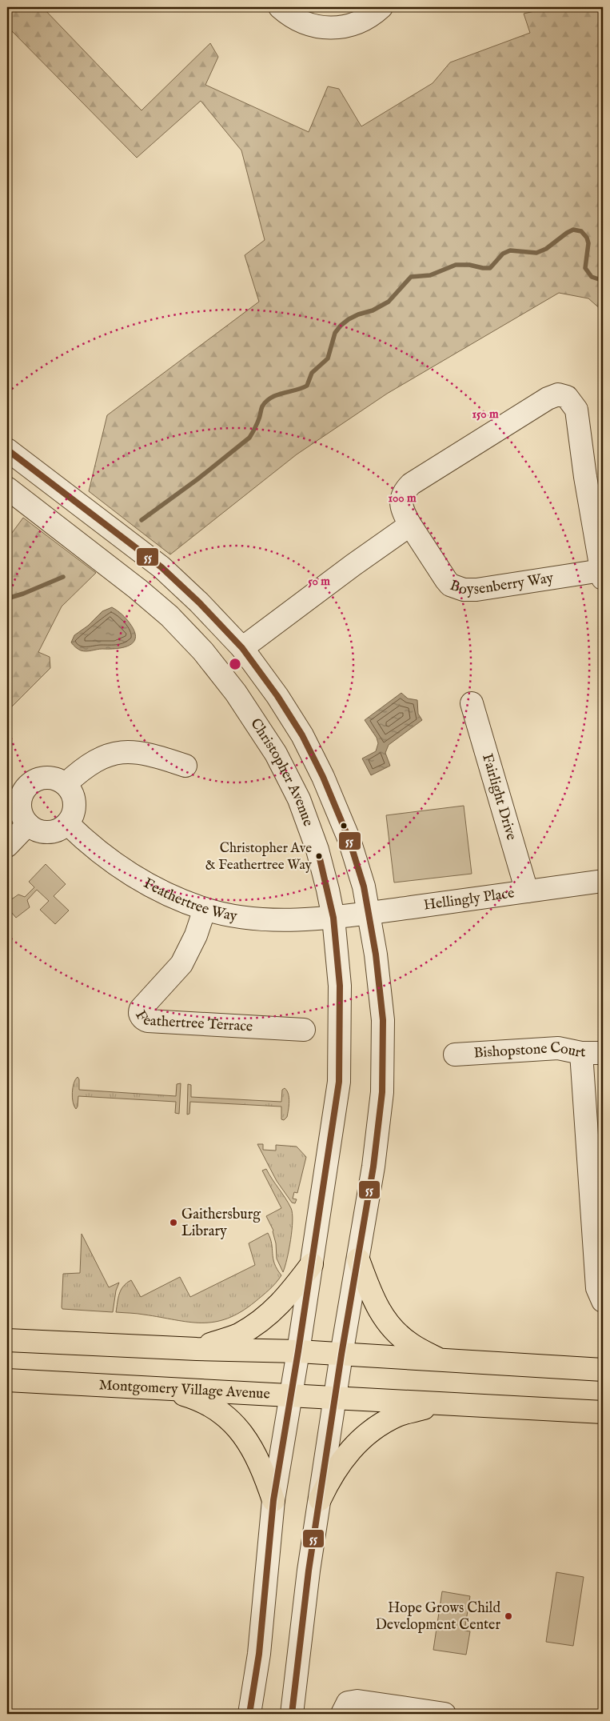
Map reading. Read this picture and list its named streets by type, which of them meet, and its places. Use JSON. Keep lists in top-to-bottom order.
{
  "streets": {
    "main road": ["Montgomery Village Avenue"],
    "street": [
      "Boysenberry Way",
      "Christopher Avenue",
      "Fairlight Drive",
      "Feathertree Way",
      "Hellingly Place",
      "Feathertree Terrace",
      "Bishopstone Court"
    ]
  },
  "crossings": [
    ["Christopher Avenue", "Feathertree Way"],
    ["Christopher Avenue", "Hellingly Place"],
    ["Christopher Avenue", "Montgomery Village Avenue"],
    ["Fairlight Drive", "Hellingly Place"],
    ["Feathertree Way", "Hellingly Place"],
    ["Feathertree Way", "Feathertree Terrace"]
  ],
  "places": ["Christopher Ave & Feathertree Way", "Gaithersburg Library", "Hope Grows Child Development Center"],
  "lines": ["transit line 55"],
  "rings": ["150 m", "100 m", "50 m"]
}
